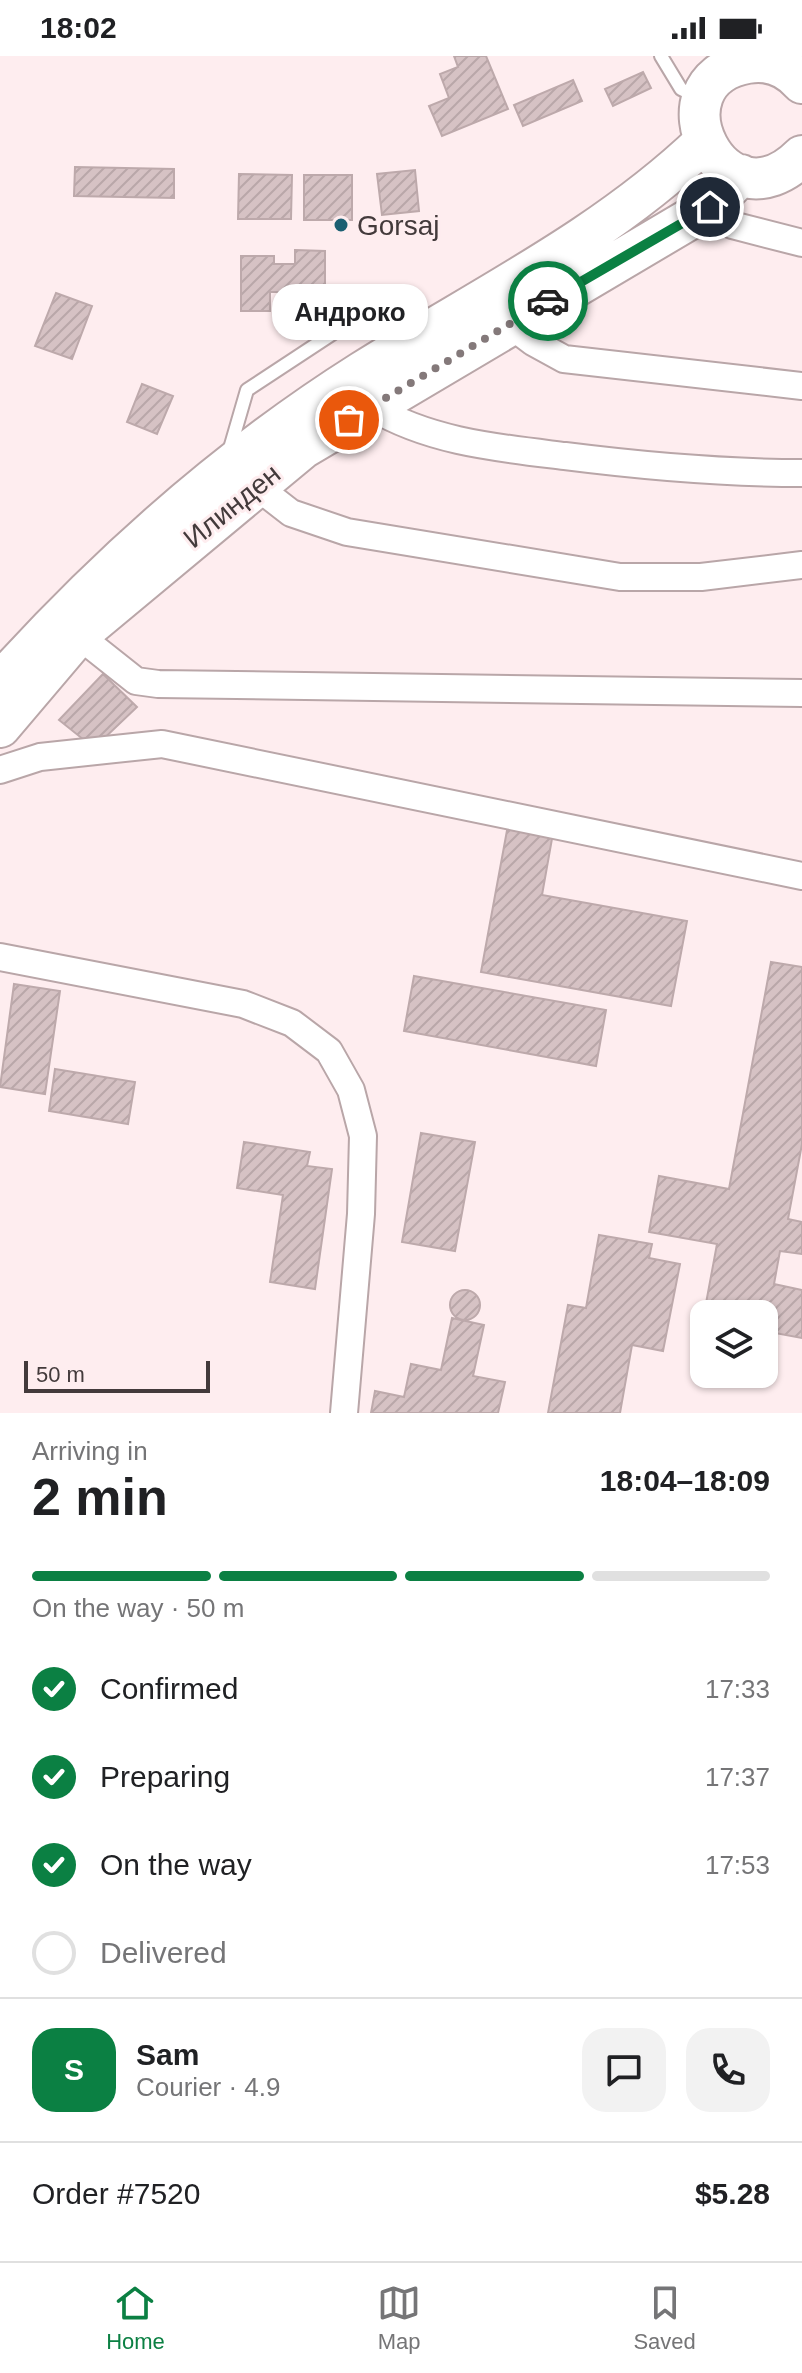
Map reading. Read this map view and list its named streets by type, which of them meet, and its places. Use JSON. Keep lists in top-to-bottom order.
{
  "streets": {
    "main road": ["Илинден"]
  },
  "places": ["Gorsaj", "Андроко"],
  "scale_bar": "50 m",
  "page": {
    "status": "18:02",
    "bubble": "Андроко",
    "scale": "50 m",
    "heading": ["2 min", "Arriving in", "18:04–18:09"],
    "panel": [
      "Sam",
      "Courier · 4.9",
      "Order #7520",
      "$5.28"
    ],
    "bar": "On the way · 50 m",
    "list": [
      ["Confirmed", "17:33"],
      ["Preparing", "17:37"],
      ["On the way", "17:53"],
      "Delivered"
    ],
    "round": "S",
    "tabs": ["Home", "Map", "Saved"]
  }
}
